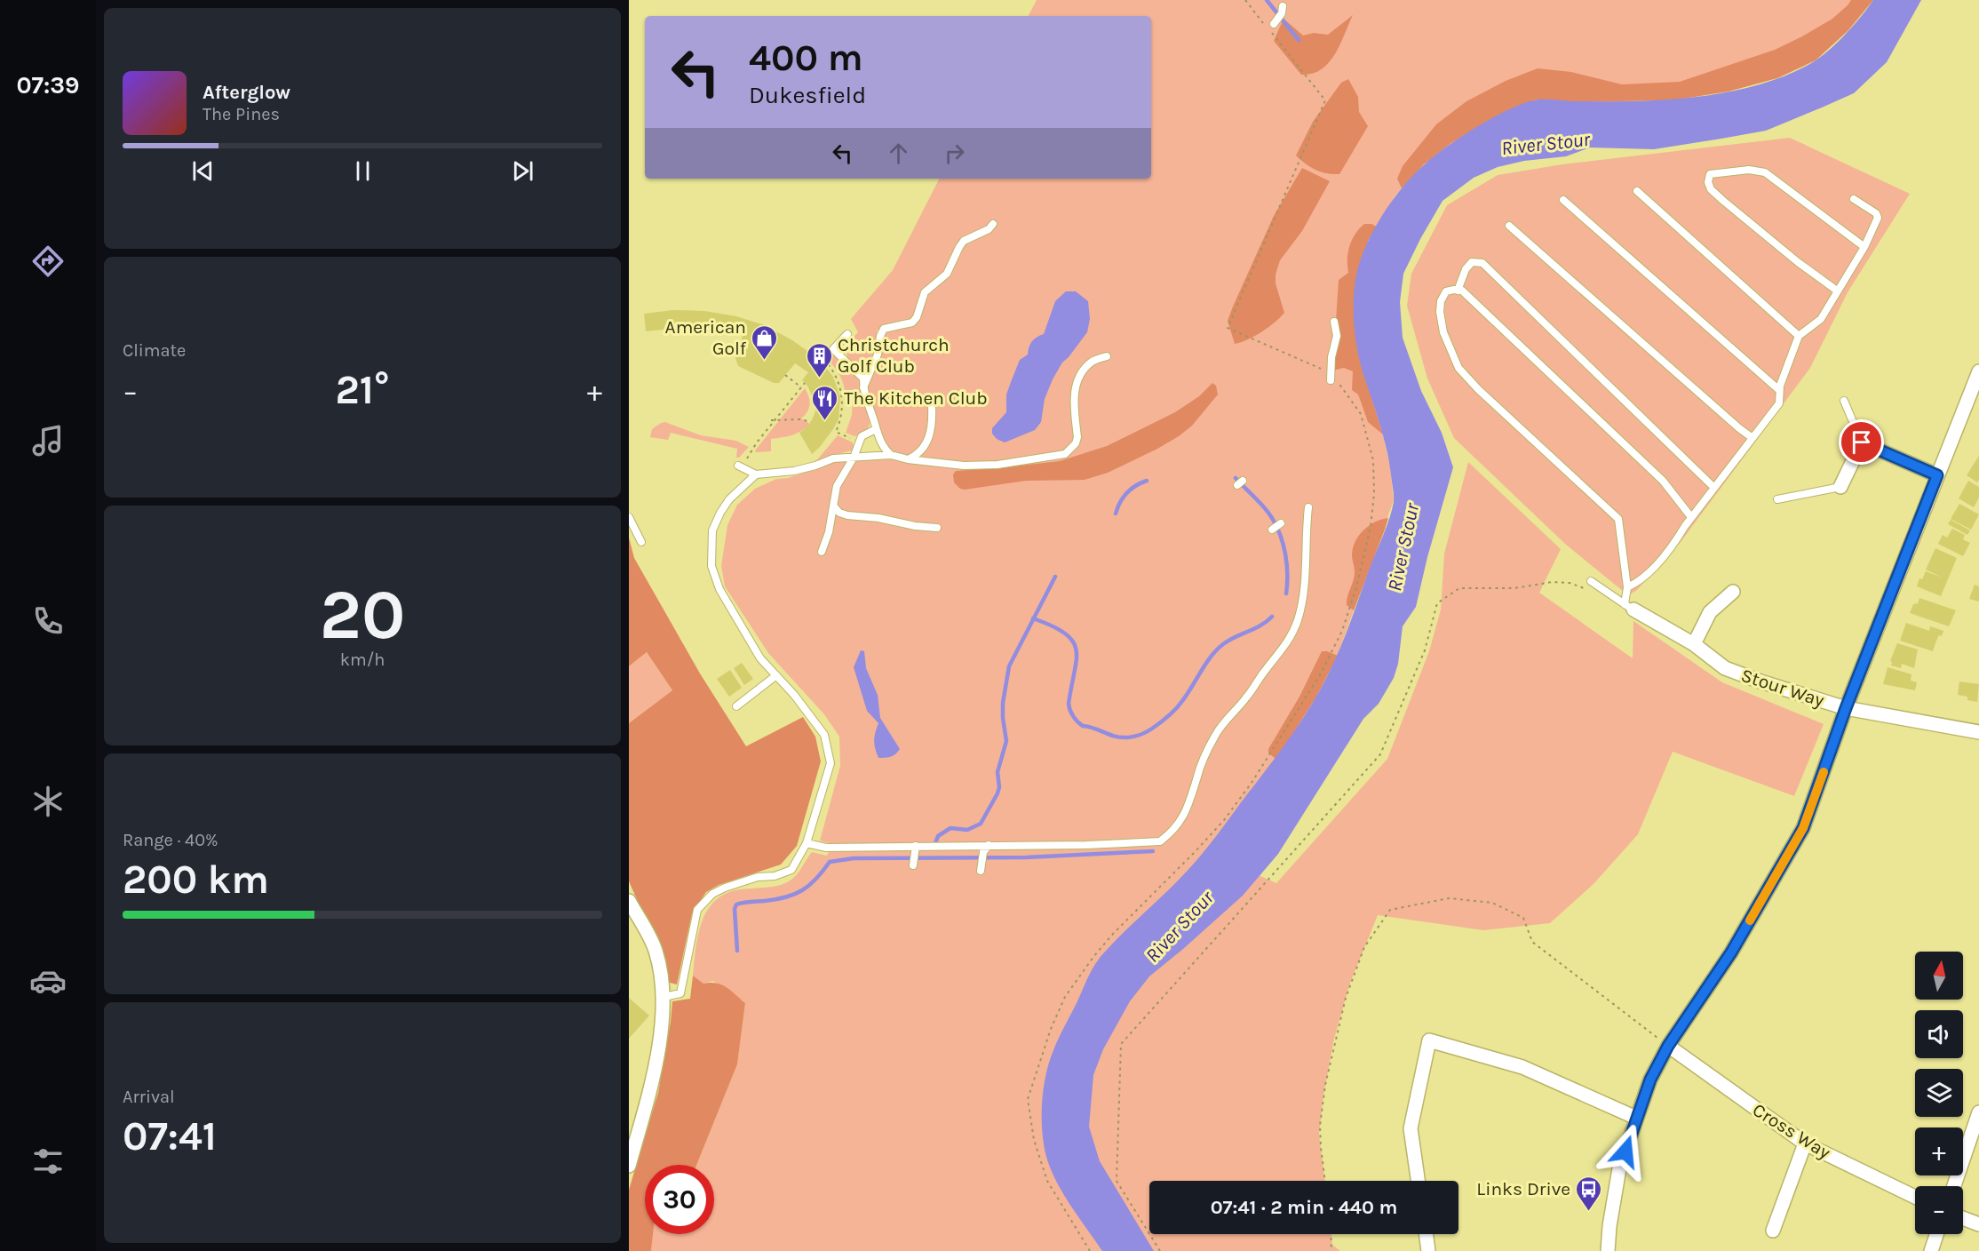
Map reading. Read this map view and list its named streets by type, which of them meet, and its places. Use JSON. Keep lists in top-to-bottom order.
{
  "streets": {
    "street": ["Stour Way", "Cross Way"]
  },
  "water": ["River Stour"],
  "places": {
    "shop": ["American Golf"],
    "building": ["Christchurch Golf Club"],
    "restaurant": ["The Kitchen Club"],
    "bus stop": ["Links Drive"]
  },
  "north": "top",
  "page": {
    "tabs": "07:39",
    "turn": ["400 m", "Dukesfield"],
    "song": ["Afterglow", "The Pines"],
    "tile": [
      "Climate",
      ["20", "km/h"],
      ["Range · 40%", "200 km"],
      ["Arrival", "07:41"]
    ],
    "heat": ["−", "21°", "+"],
    "map_buttons": ["+", "−"],
    "limit": "30",
    "trip": "07:41 · 2 min · 440 m"
  }
}
